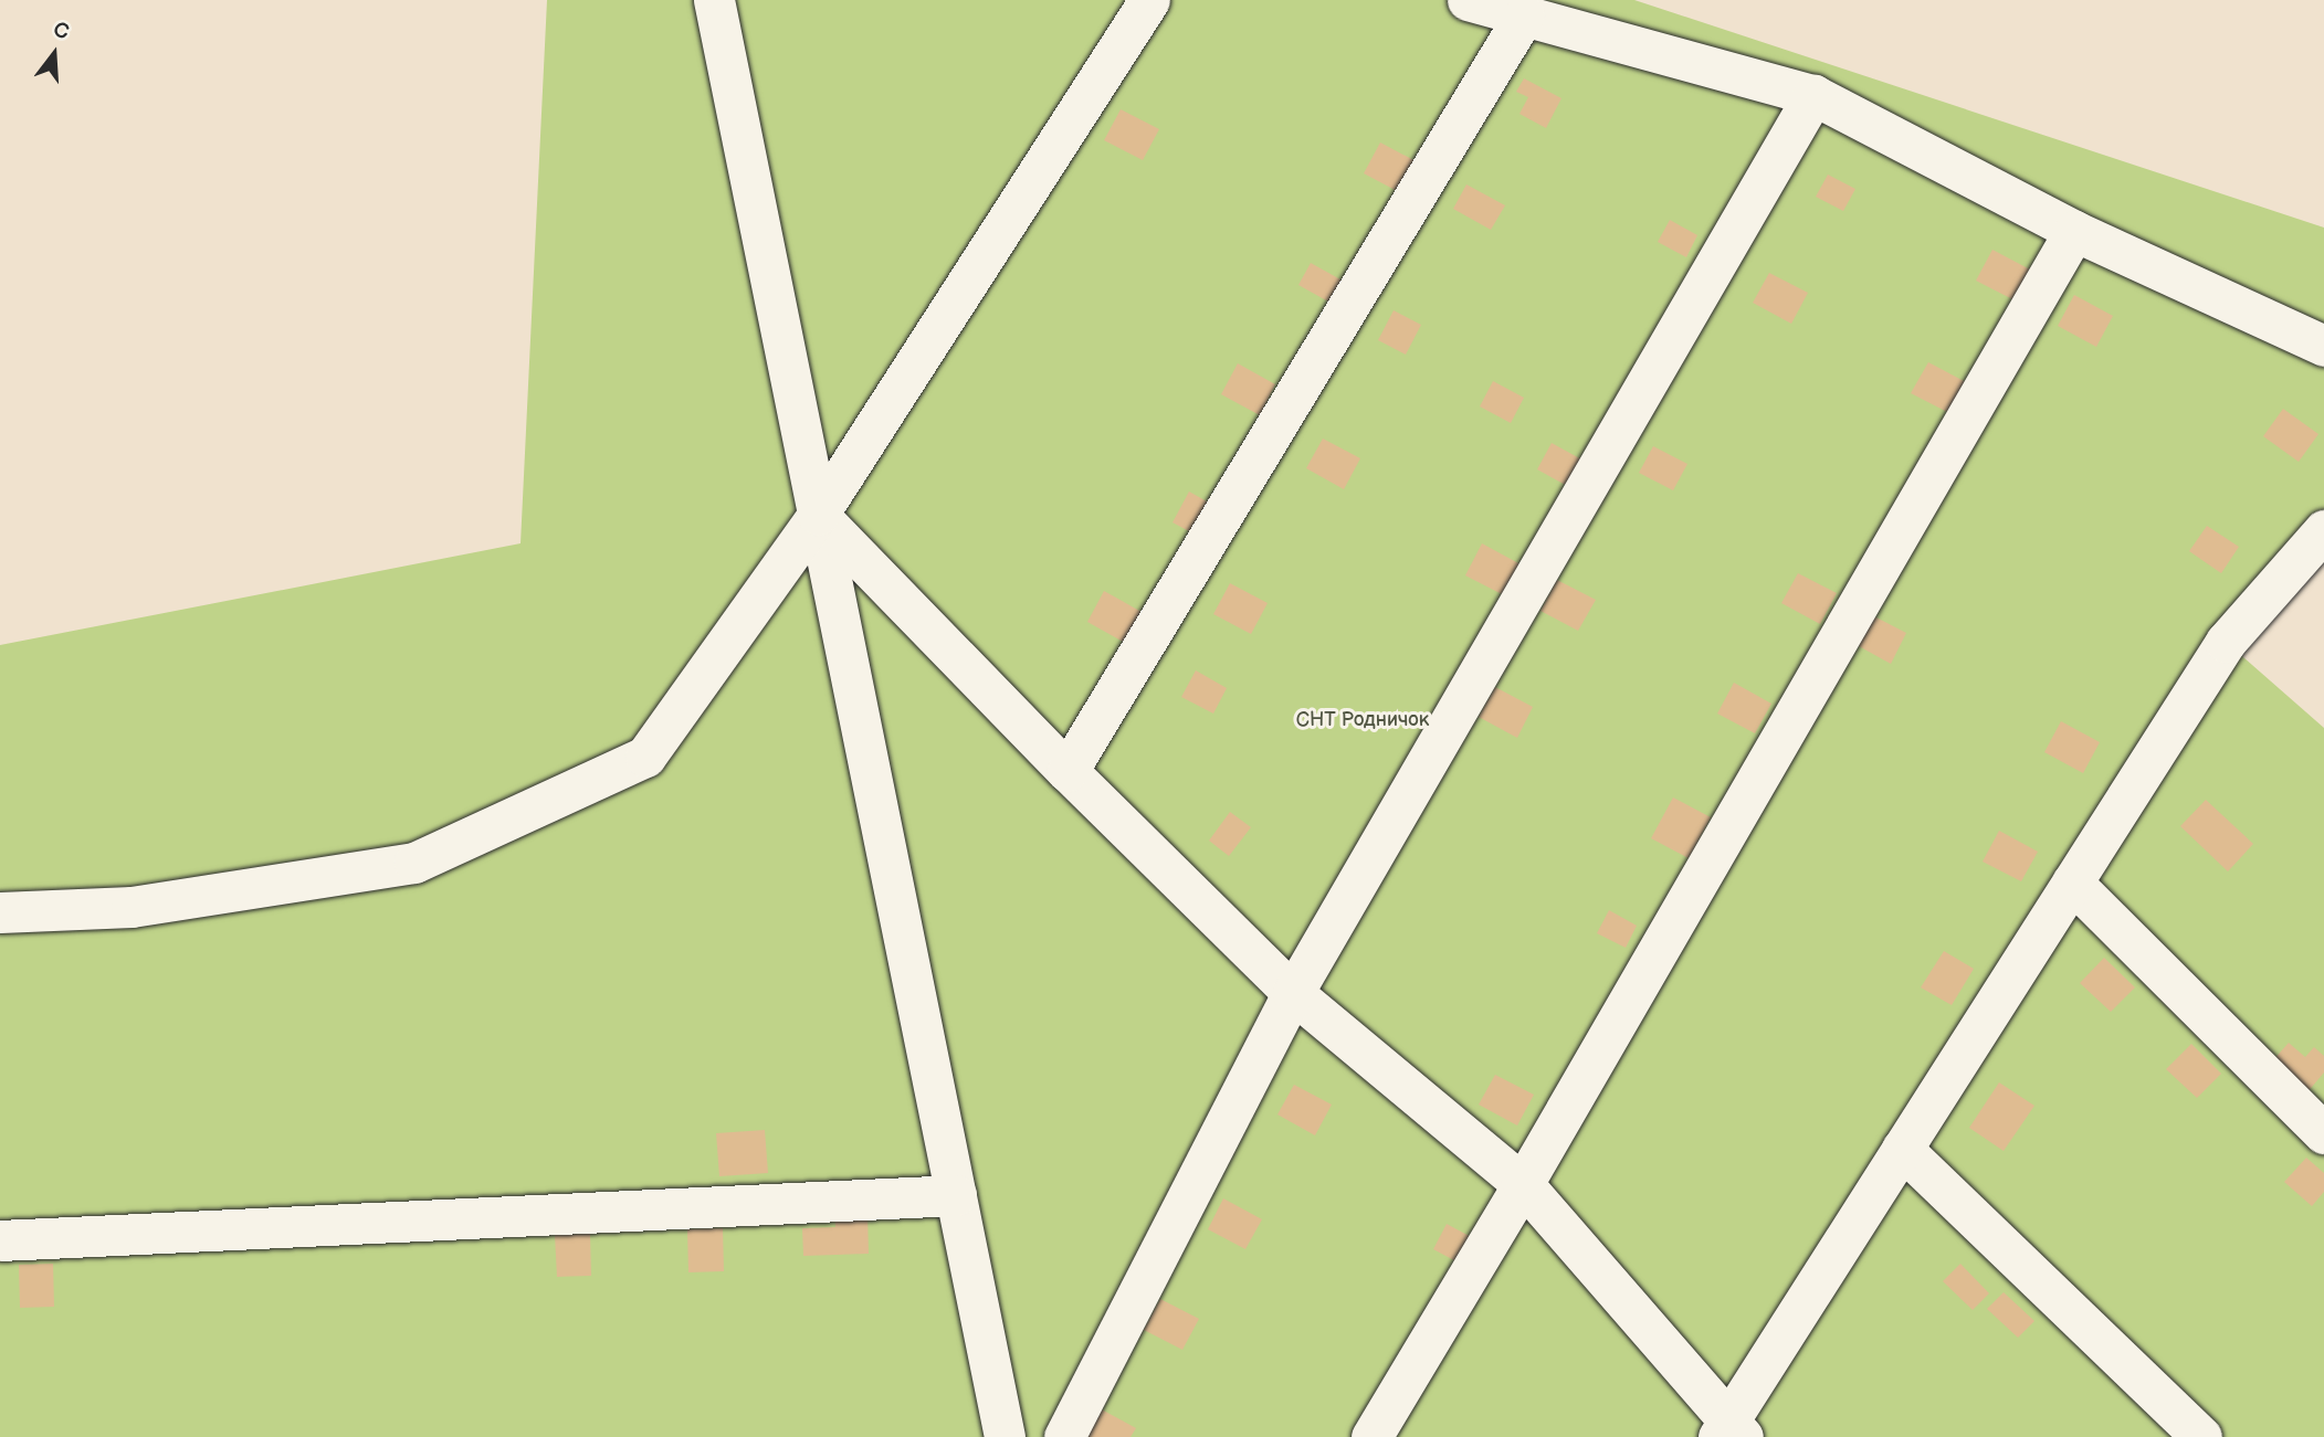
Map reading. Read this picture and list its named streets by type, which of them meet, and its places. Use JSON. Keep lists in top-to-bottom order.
{
  "parks": ["СНТ Родничок"],
  "north": "top"
}
